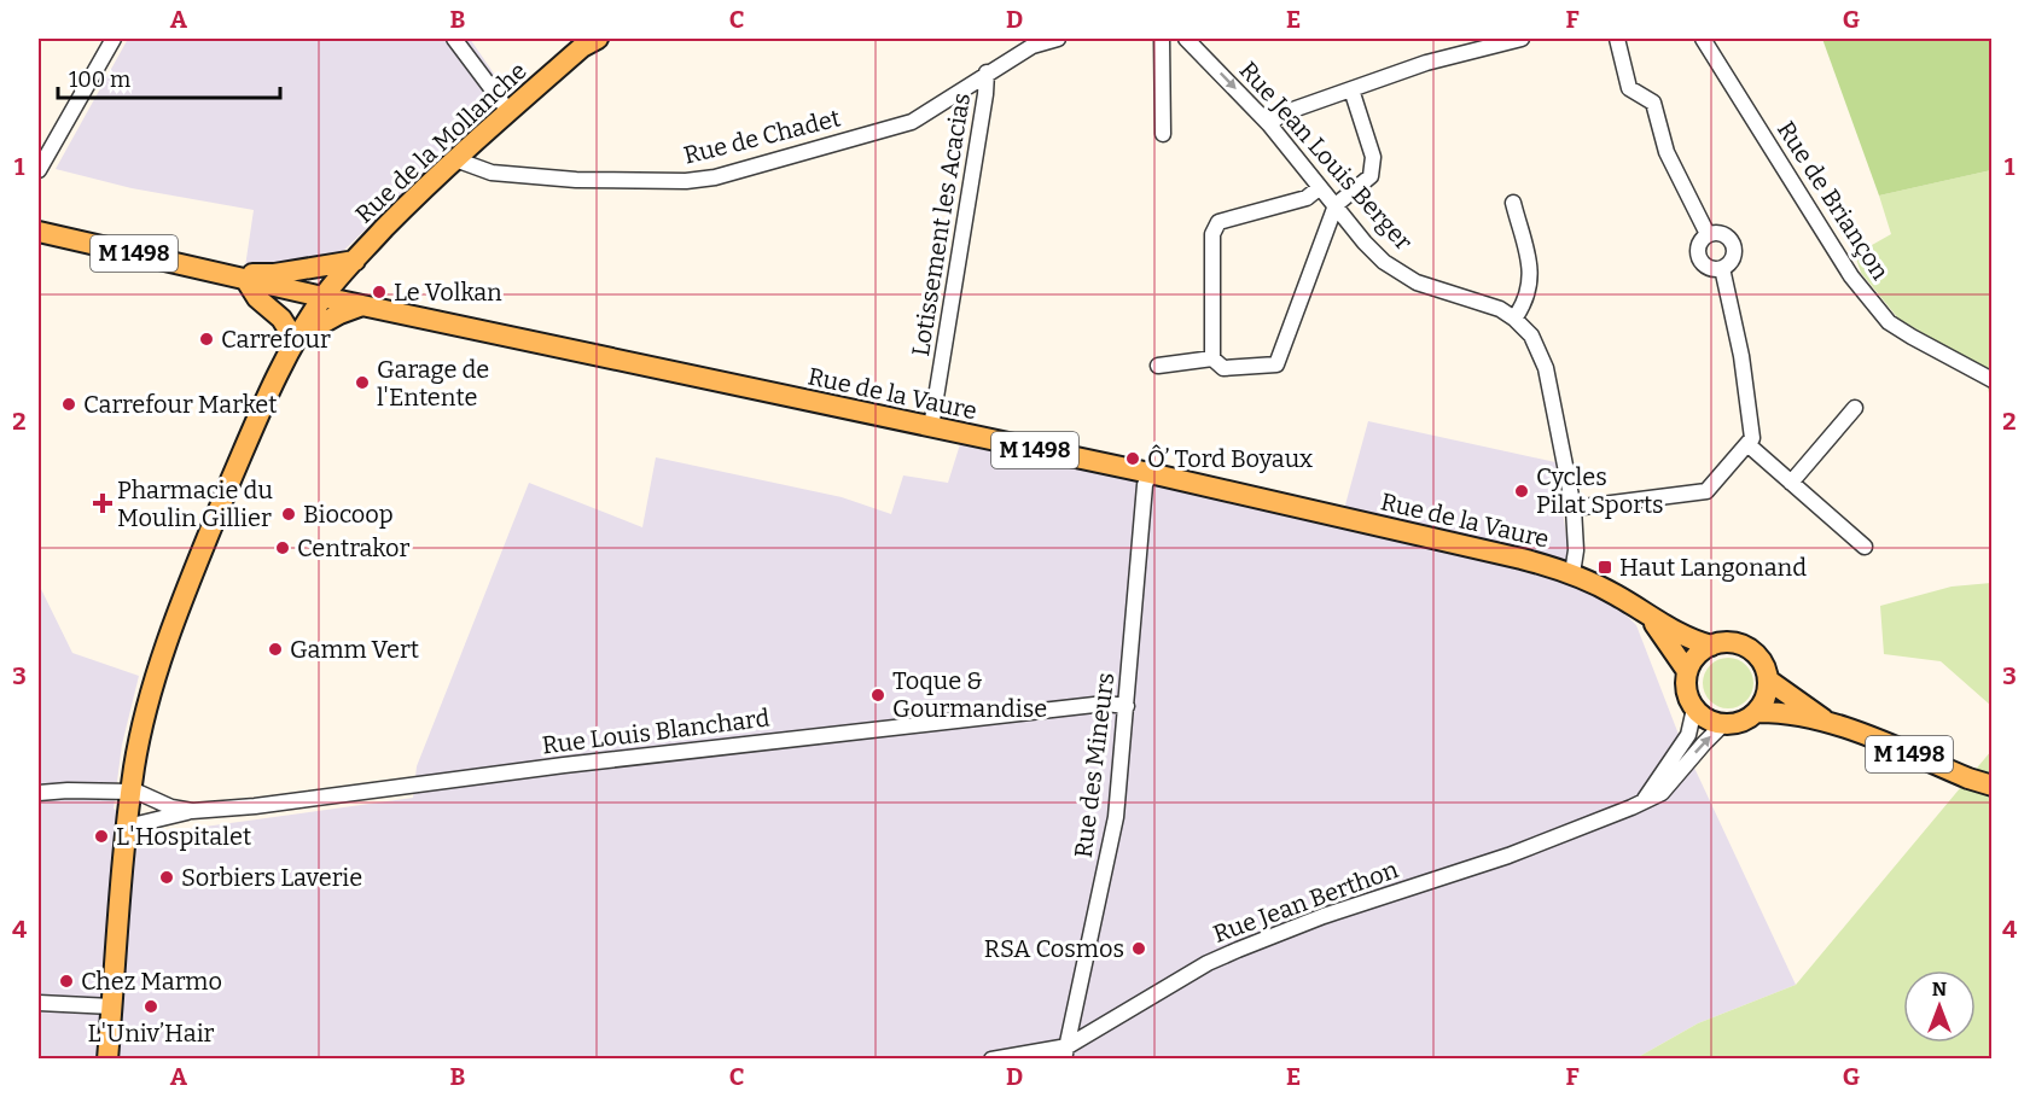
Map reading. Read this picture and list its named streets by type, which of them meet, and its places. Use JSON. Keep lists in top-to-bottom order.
{
  "streets": {
    "main road": ["Rue de la Mollanche", "M 1498", "Rue de la Vaure"],
    "street": [
      "Rue de Chadet",
      "Rue Jean Louis Berger",
      "Rue de Briançon",
      "Lotissement les Acacias",
      "Rue Louis Blanchard",
      "Rue des Mineurs",
      "Rue Jean Berthon"
    ]
  },
  "crossings": [
    ["Rue de Chadet", "Rue de la Mollanche"],
    ["Rue de Chadet", "Lotissement les Acacias"],
    ["Rue de la Mollanche", "M 1498"],
    ["Rue de la Mollanche", "Rue Louis Blanchard"],
    ["Rue Jean Louis Berger", "Rue de la Vaure"],
    ["Lotissement les Acacias", "Rue de la Vaure"],
    ["M 1498", "Rue de la Vaure"],
    ["M 1498", "Rue Jean Berthon"],
    ["Rue de la Vaure", "Rue des Mineurs"],
    ["Rue Louis Blanchard", "Rue des Mineurs"],
    ["Rue des Mineurs", "Rue Jean Berthon"]
  ],
  "places": {
    "other": [
      "Le Volkan",
      "Carrefour",
      "Garage de l'Entente",
      "Carrefour Market",
      "Ô’ Tord Boyaux",
      "Cycles Pilat Sports",
      "Biocoop",
      "Centrakor",
      "Gamm Vert",
      "Toque & Gourmandise",
      "L'Hospitalet",
      "Sorbiers Laverie",
      "RSA Cosmos",
      "Chez Marmo",
      "L'Univ’Hair"
    ],
    "health": ["Pharmacie du Moulin Gillier"],
    "transit": ["Haut Langonand"]
  },
  "scale_bar": "100 m",
  "north": "top",
  "grid": {
    "columns": [
      "A",
      "B",
      "C",
      "D",
      "E",
      "F",
      "G"
    ],
    "rows": [
      "1",
      "2",
      "3",
      "4"
    ]
  }
}
